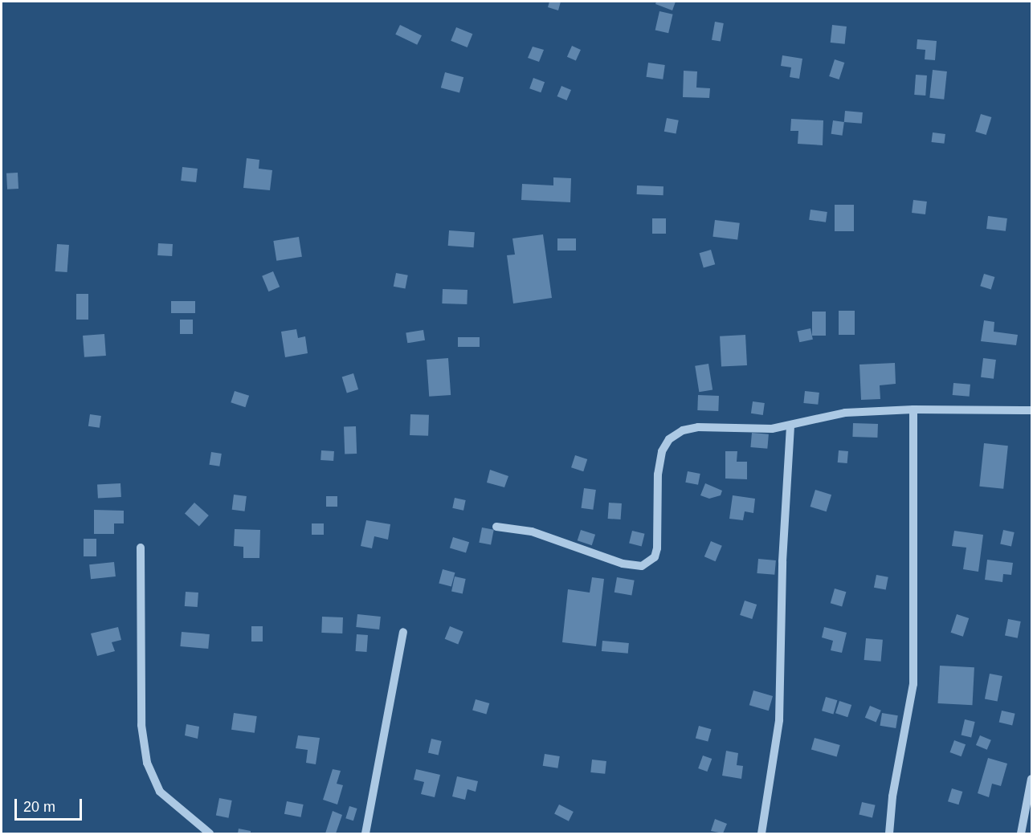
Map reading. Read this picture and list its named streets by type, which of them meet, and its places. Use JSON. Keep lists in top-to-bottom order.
{
  "scale_bar": "20 m"
}
